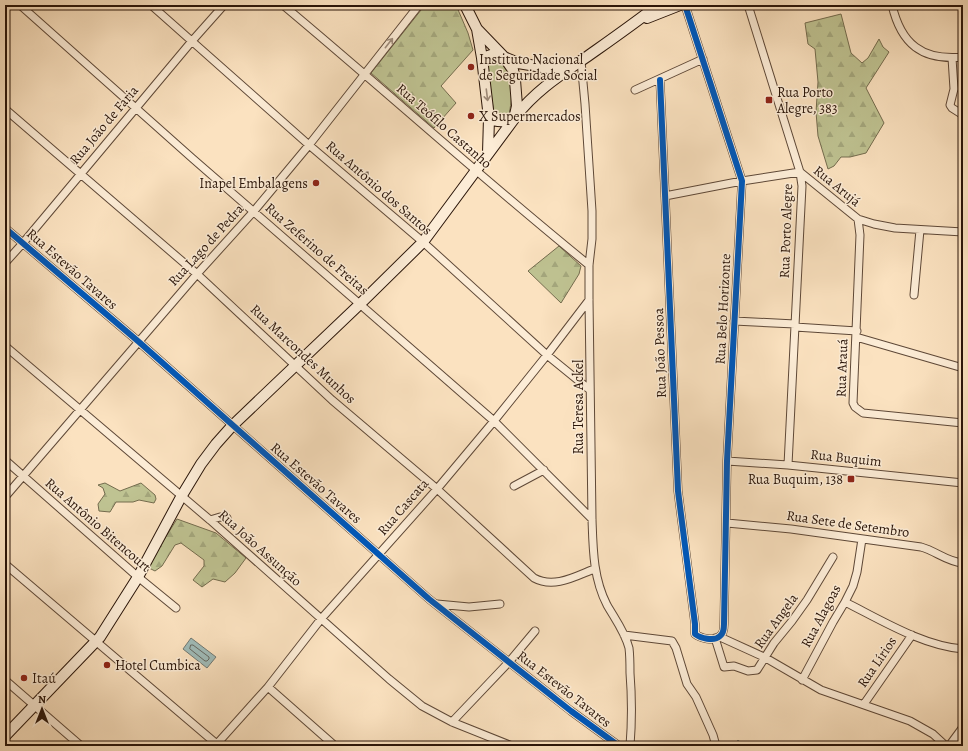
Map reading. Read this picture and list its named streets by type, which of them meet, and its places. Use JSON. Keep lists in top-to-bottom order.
{
  "streets": {
    "street": [
      "Rua João de Faria",
      "Rua Teófilo Castanho",
      "Rua Arujá",
      "Rua Antônio dos Santos",
      "Rua Porto Alegre",
      "Rua Lago de Pedra",
      "Rua Zeferino de Freitas",
      "Rua Estevão Tavares",
      "Rua Belo Horizonte",
      "Rua João Pessoa",
      "Rua Marcondes Munhos",
      "Rua Arauá",
      "Rua Teresa Ackel",
      "Rua Buquim",
      "Rua Cascata",
      "Rua Sete de Setembro",
      "Rua Antônio Bitencourt",
      "Rua João Assunção",
      "Rua Alagoas",
      "Rua Angela",
      "Rua Lírios"
    ]
  },
  "crossings": [
    ["Rua João de Faria", "Rua Antônio dos Santos"],
    ["Rua João de Faria", "Rua Zeferino de Freitas"],
    ["Rua João de Faria", "Rua Estevão Tavares"],
    ["Rua João de Faria", "Rua Marcondes Munhos"],
    ["Rua Teófilo Castanho", "Rua Lago de Pedra"],
    ["Rua Teófilo Castanho", "Rua Teresa Ackel"],
    ["Rua Arujá", "Rua Porto Alegre"],
    ["Rua Arujá", "Rua Arauá"],
    ["Rua Antônio dos Santos", "Rua Lago de Pedra"],
    ["Rua Antônio dos Santos", "Rua Teresa Ackel"],
    ["Rua Antônio dos Santos", "Rua Cascata"],
    ["Rua Porto Alegre", "Rua Buquim"],
    ["Rua Lago de Pedra", "Rua Zeferino de Freitas"],
    ["Rua Lago de Pedra", "Rua Estevão Tavares"],
    ["Rua Lago de Pedra", "Rua Marcondes Munhos"],
    ["Rua Lago de Pedra", "Rua Antônio Bitencourt"],
    ["Rua Lago de Pedra", "Rua João Assunção"],
    ["Rua Zeferino de Freitas", "Rua Teresa Ackel"],
    ["Rua Zeferino de Freitas", "Rua Cascata"],
    ["Rua Estevão Tavares", "Rua Cascata"],
    ["Rua Belo Horizonte", "Rua João Pessoa"],
    ["Rua Belo Horizonte", "Rua Buquim"],
    ["Rua Belo Horizonte", "Rua Sete de Setembro"],
    ["Rua Belo Horizonte", "Rua Angela"],
    ["Rua João Pessoa", "Rua Angela"],
    ["Rua Marcondes Munhos", "Rua Teresa Ackel"],
    ["Rua Marcondes Munhos", "Rua Cascata"],
    ["Rua Teresa Ackel", "Rua Cascata"],
    ["Rua Cascata", "Rua João Assunção"],
    ["Rua Sete de Setembro", "Rua Alagoas"]
  ],
  "places": {
    "other": [
      "Instituto Nacional de Seguridade Social",
      "X Supermercados",
      "Inapel Embalagens",
      "Hotel Cumbica",
      "Itaú"
    ],
    "transit": ["Rua Porto Alegre, 383", "Rua Buquim, 138"]
  },
  "north": "top"
}
